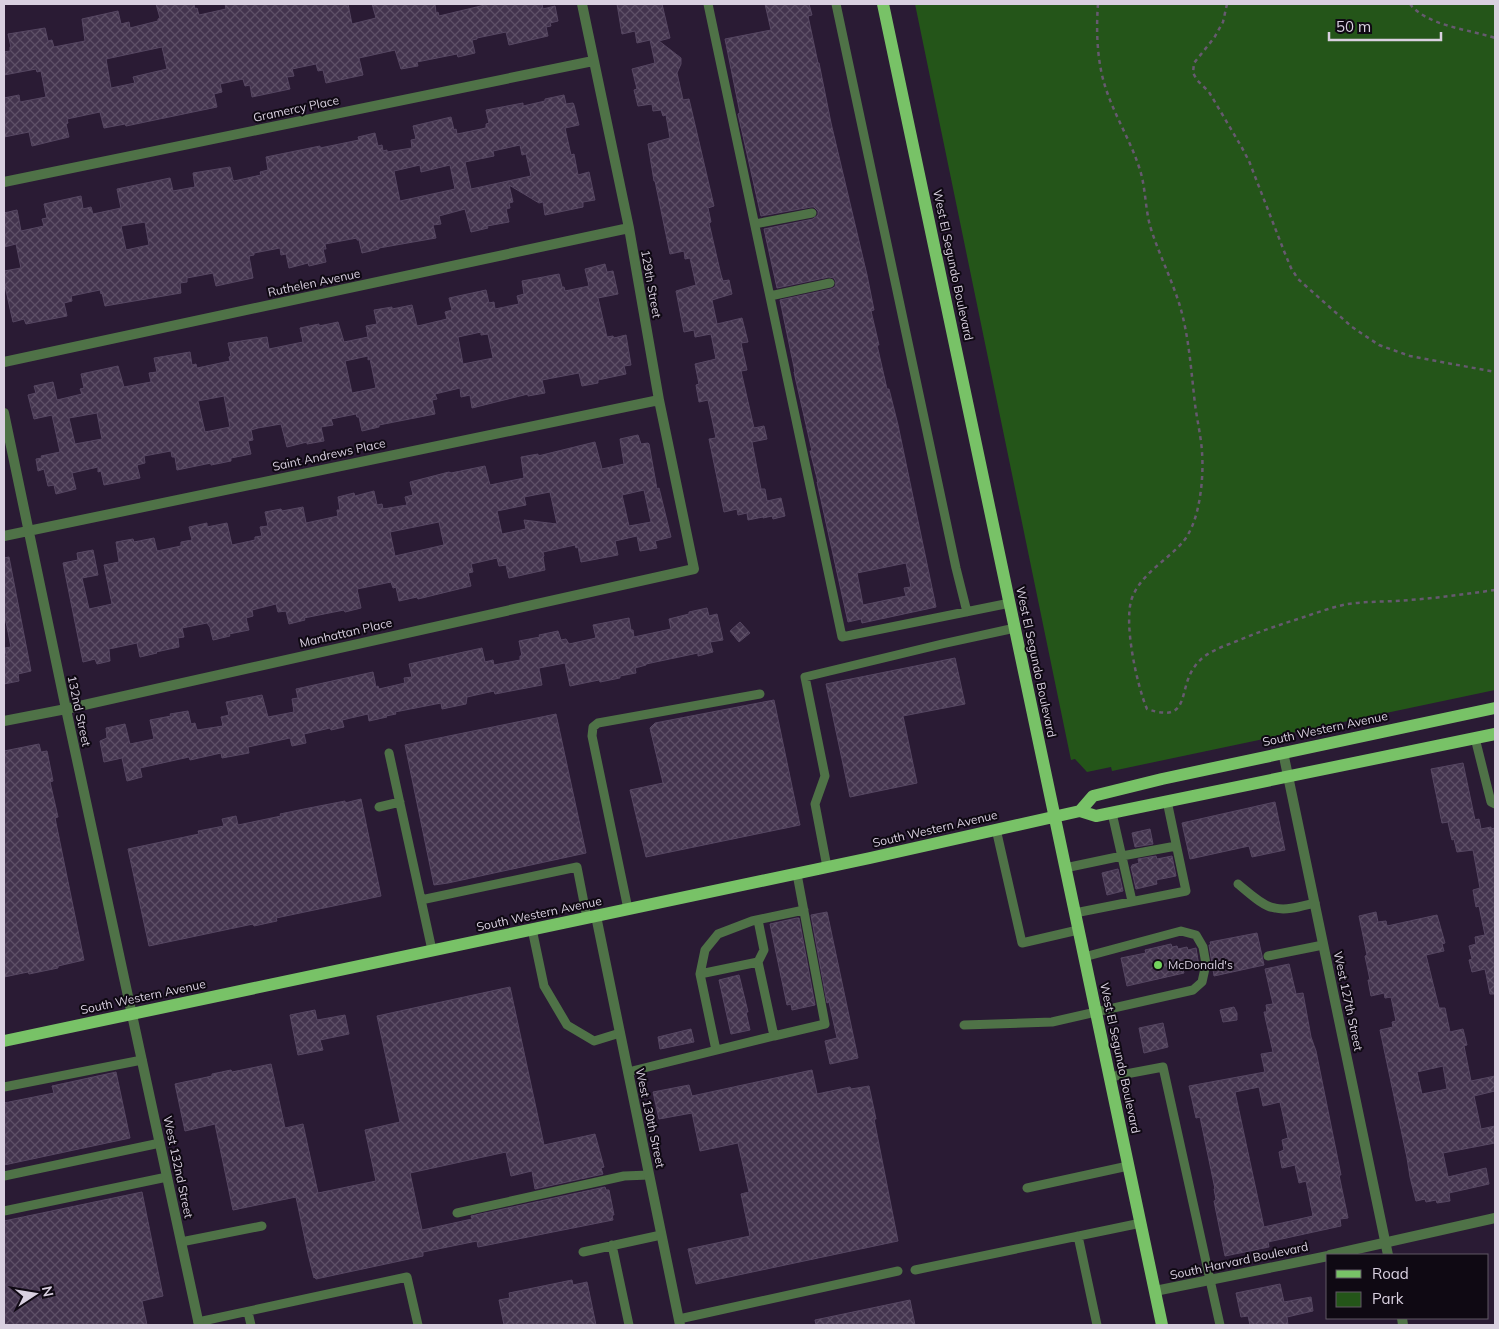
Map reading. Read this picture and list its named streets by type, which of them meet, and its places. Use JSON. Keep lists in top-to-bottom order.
{
  "streets": {
    "main road": ["West El Segundo Boulevard", "South Western Avenue"],
    "street": [
      "Gramercy Place",
      "Ruthelen Avenue",
      "129th Street",
      "Saint Andrews Place",
      "Manhattan Place",
      "132nd Street",
      "West 127th Street",
      "West 130th Street",
      "West 132nd Street",
      "South Harvard Boulevard"
    ]
  },
  "crossings": [
    ["Gramercy Place", "129th Street"],
    ["West El Segundo Boulevard", "South Western Avenue"],
    ["West El Segundo Boulevard", "South Harvard Boulevard"],
    ["Ruthelen Avenue", "129th Street"],
    ["129th Street", "Saint Andrews Place"],
    ["129th Street", "Manhattan Place"],
    ["Saint Andrews Place", "132nd Street"],
    ["Manhattan Place", "132nd Street"],
    ["132nd Street", "South Western Avenue"],
    ["132nd Street", "West 132nd Street"],
    ["South Western Avenue", "West 127th Street"],
    ["South Western Avenue", "West 130th Street"],
    ["South Western Avenue", "West 132nd Street"],
    ["West 127th Street", "South Harvard Boulevard"]
  ],
  "places": ["McDonald's"],
  "legend": ["Road", "Park"],
  "scale_bar": "50 m",
  "north": "right"
}
